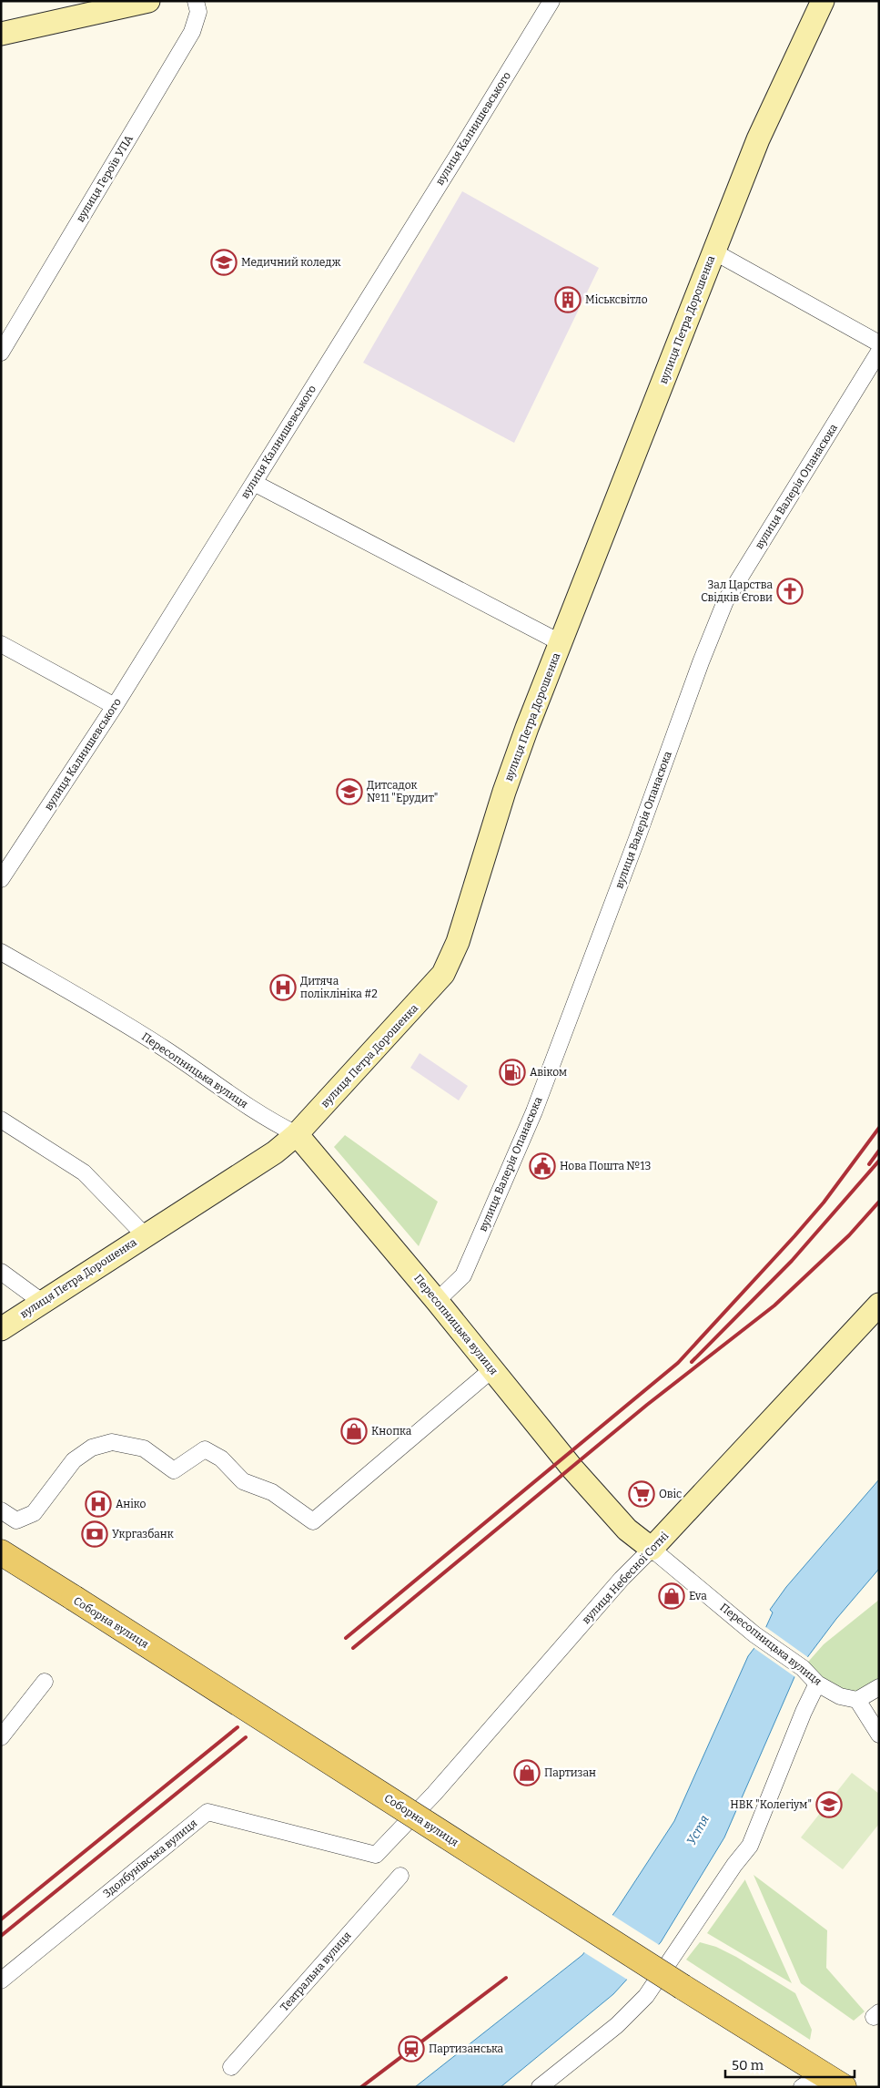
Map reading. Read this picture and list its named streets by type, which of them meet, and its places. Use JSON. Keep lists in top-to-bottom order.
{
  "streets": {
    "main road": ["Соборна вулиця"],
    "street": [
      "вулиця Калнишевського",
      "вулиця Героїв УПА",
      "вулиця Петра Дорошенка",
      "вулиця Валерія Опанасюка",
      "Пересопницька вулиця",
      "вулиця Небесної Сотні",
      "Здолбунівська вулиця",
      "Театральна вулиця"
    ]
  },
  "crossings": [
    ["вулиця Калнишевського", "вулиця Петра Дорошенка"],
    ["вулиця Петра Дорошенка", "Пересопницька вулиця"],
    ["вулиця Валерія Опанасюка", "Пересопницька вулиця"],
    ["Пересопницька вулиця", "вулиця Небесної Сотні"],
    ["вулиця Небесної Сотні", "Здолбунівська вулиця"]
  ],
  "water": ["Устя"],
  "places": {
    "school or university": ["Медичний коледж", "Дитсадок №11 \"Ерудит\"", "НВК \"Колегіум\""],
    "building": ["Міськсвітло"],
    "church": ["Зал Царства Свідків Єгови"],
    "hospital": ["Дитяча поліклініка #2", "Аніко"],
    "fuel station": ["Авіком"],
    "public building": ["Нова Пошта №13"],
    "shop": ["Кнопка", "Eva", "Партизан"],
    "supermarket": ["Овіс"],
    "bank": ["Укргазбанк"],
    "station": ["Партизанська"]
  },
  "scale_bar": "50 m"
}
